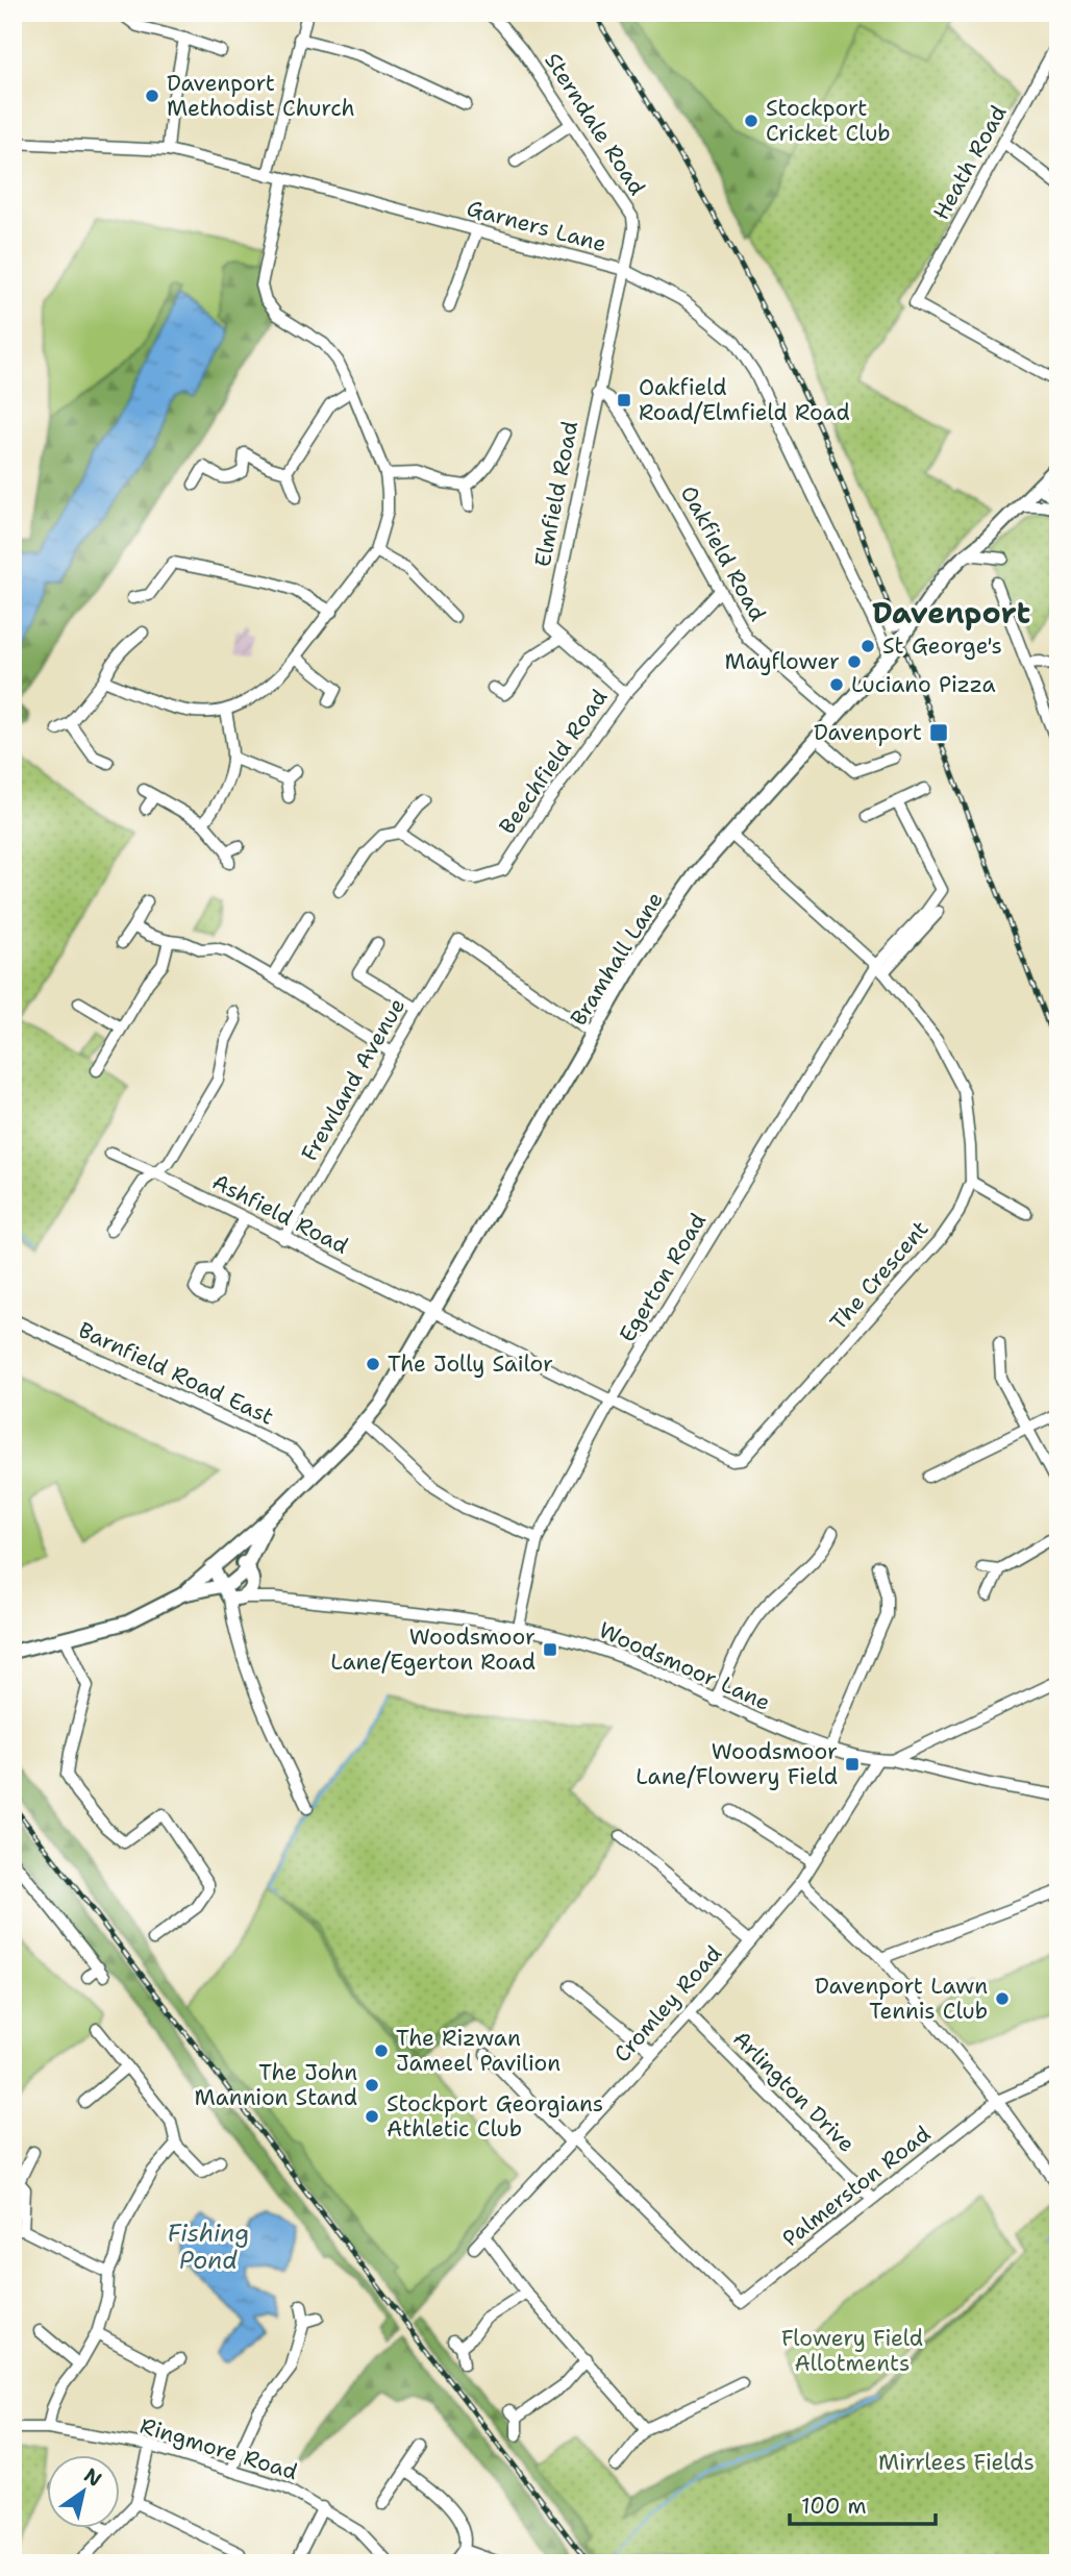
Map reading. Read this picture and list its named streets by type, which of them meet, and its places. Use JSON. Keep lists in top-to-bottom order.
{
  "streets": {
    "main road": ["Bramhall Lane"],
    "street": [
      "Sterndale Road",
      "Heath Road",
      "Garners Lane",
      "Elmfield Road",
      "Oakfield Road",
      "Beechfield Road",
      "Frewland Avenue",
      "Ashfield Road",
      "The Crescent",
      "Egerton Road",
      "Barnfield Road East",
      "Woodsmoor Lane",
      "Cromley Road",
      "Arlington Drive",
      "Palmerston Road",
      "Ringmore Road"
    ]
  },
  "crossings": [
    ["Sterndale Road", "Garners Lane"],
    ["Sterndale Road", "Elmfield Road"],
    ["Garners Lane", "Elmfield Road"],
    ["Garners Lane", "Bramhall Lane"],
    ["Elmfield Road", "Oakfield Road"],
    ["Oakfield Road", "Beechfield Road"],
    ["Oakfield Road", "Bramhall Lane"],
    ["Bramhall Lane", "Frewland Avenue"],
    ["Bramhall Lane", "Ashfield Road"],
    ["Bramhall Lane", "The Crescent"],
    ["Bramhall Lane", "Barnfield Road East"],
    ["Frewland Avenue", "Ashfield Road"],
    ["Ashfield Road", "The Crescent"],
    ["The Crescent", "Egerton Road"],
    ["Egerton Road", "Woodsmoor Lane"],
    ["Woodsmoor Lane", "Cromley Road"],
    ["Cromley Road", "Arlington Drive"],
    ["Cromley Road", "Palmerston Road"],
    ["Arlington Drive", "Palmerston Road"]
  ],
  "districts": ["Davenport"],
  "water": ["Fishing Pond"],
  "parks": ["Flowery Field Allotments", "Mirrlees Fields"],
  "places": {
    "other": [
      "Davenport Methodist Church",
      "Stockport Cricket Club",
      "St George's",
      "Mayflower",
      "Luciano Pizza",
      "The Jolly Sailor",
      "Davenport Lawn Tennis Club",
      "The Rizwan Jameel Pavilion",
      "The John Mannion Stand",
      "Stockport Georgians Athletic Club"
    ],
    "transit": [
      "Oakfield Road/Elmfield Road",
      "Davenport",
      "Woodsmoor Lane/Egerton Road",
      "Woodsmoor Lane/Flowery Field"
    ]
  },
  "scale_bar": "100 m",
  "north": "top right"
}
